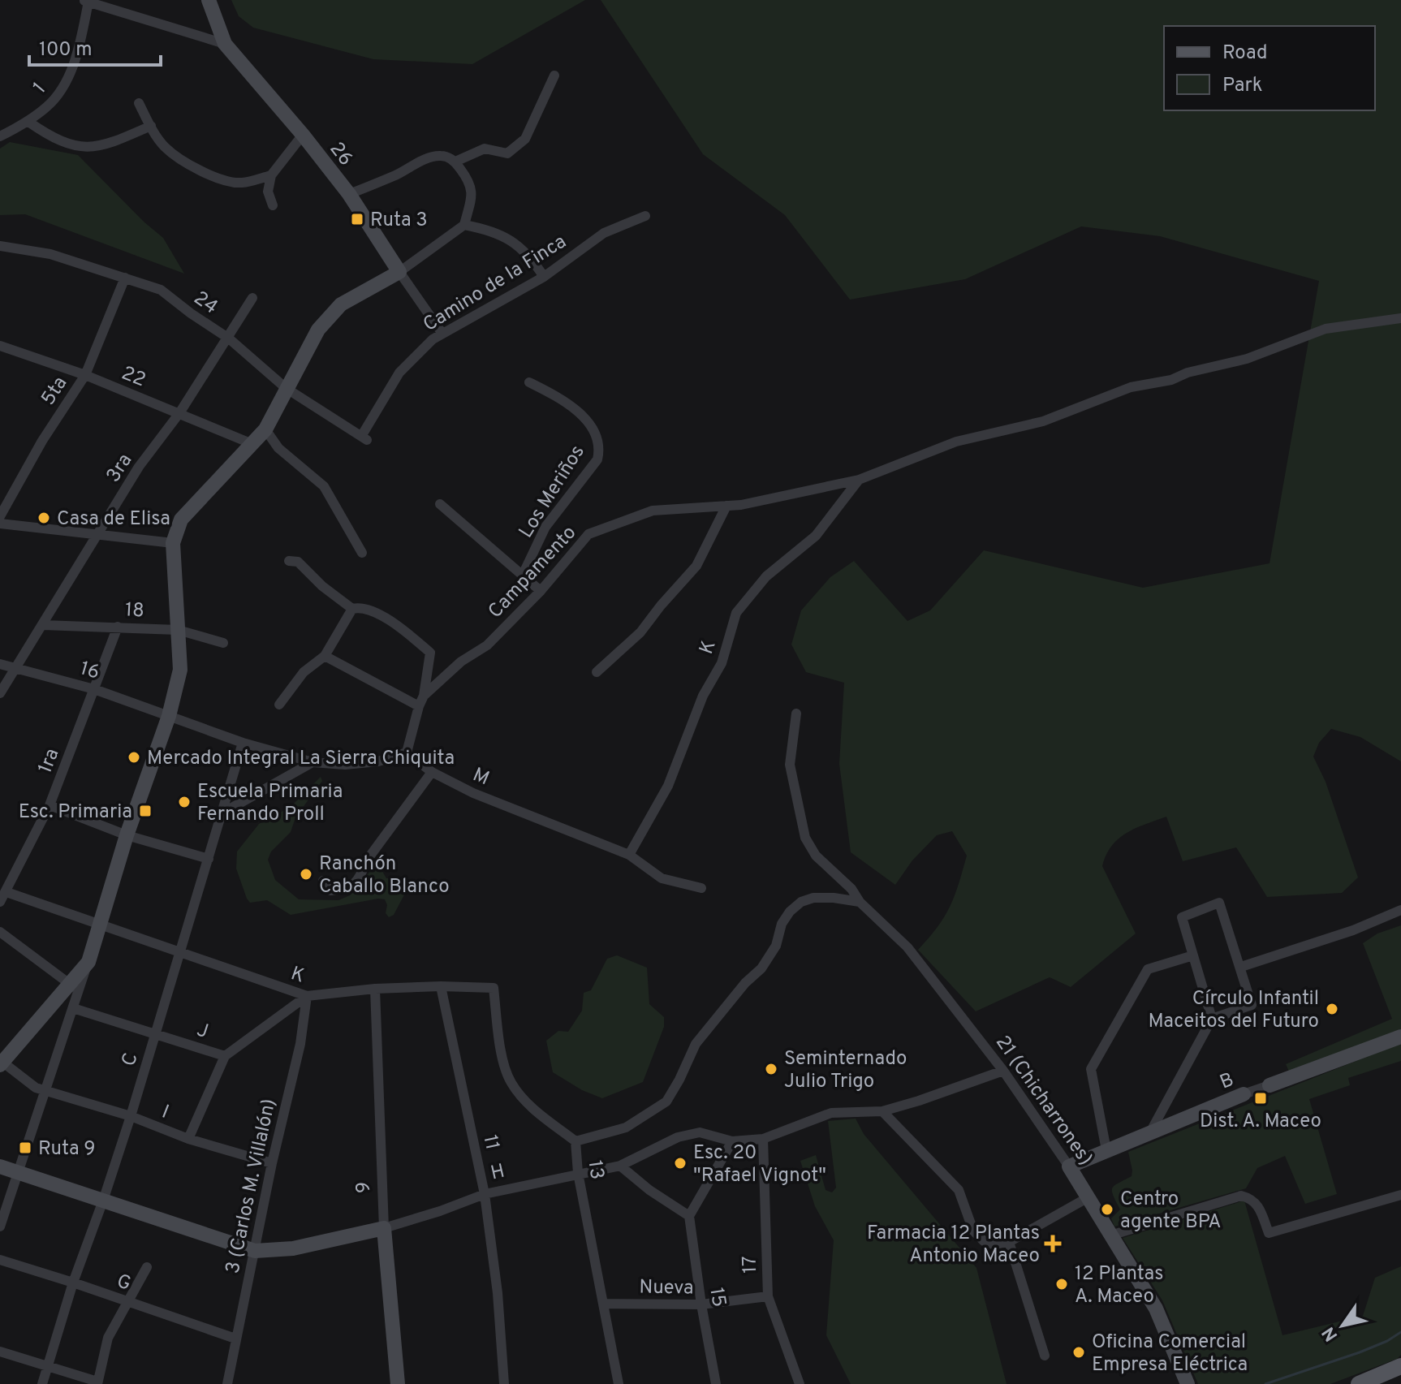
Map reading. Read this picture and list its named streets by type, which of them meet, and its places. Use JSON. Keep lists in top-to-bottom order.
{
  "streets": {
    "street": [
      "1",
      "26",
      "Camino de la Finca",
      "24",
      "22",
      "5ta",
      "3ra",
      "Los Meriños",
      "Campamento",
      "18",
      "K",
      "16",
      "1ra",
      "M",
      "J",
      "C",
      "B",
      "21 (Chicharrones)",
      "I",
      "11",
      "13",
      "H",
      "3 (Carlos M. Villalón)",
      "9",
      "17",
      "G",
      "Nueva",
      "15"
    ]
  },
  "crossings": [
    ["26", "Camino de la Finca"],
    ["Camino de la Finca", "24"],
    ["24", "5ta"],
    ["24", "3ra"],
    ["22", "5ta"],
    ["22", "3ra"],
    ["3ra", "18"],
    ["3ra", "16"],
    ["Campamento", "K"],
    ["Campamento", "M"],
    ["18", "1ra"],
    ["K", "1ra"],
    ["K", "M"],
    ["K", "J"],
    ["K", "C"],
    ["K", "11"],
    ["K", "13"],
    ["K", "3 (Carlos M. Villalón)"],
    ["K", "9"],
    ["16", "1ra"],
    ["J", "C"],
    ["J", "3 (Carlos M. Villalón)"],
    ["C", "I"],
    ["C", "H"],
    ["C", "G"],
    ["B", "21 (Chicharrones)"],
    ["21 (Chicharrones)", "H"],
    ["I", "3 (Carlos M. Villalón)"],
    ["11", "H"],
    ["13", "H"],
    ["13", "Nueva"],
    ["H", "3 (Carlos M. Villalón)"],
    ["H", "9"],
    ["H", "17"],
    ["3 (Carlos M. Villalón)", "G"],
    ["17", "Nueva"],
    ["Nueva", "15"]
  ],
  "places": {
    "transit": [
      "Ruta 3",
      "Esc. Primaria",
      "Dist. A. Maceo",
      "Ruta 9"
    ],
    "other": [
      "Casa de Elisa",
      "Mercado Integral La Sierra Chiquita",
      "Escuela Primaria Fernando Proll",
      "Ranchón Caballo Blanco",
      "Círculo Infantil Maceitos del Futuro",
      "Seminternado Julio Trigo",
      "Esc. 20 \"Rafael Vignot\"",
      "Centro agente BPA",
      "12 Plantas A. Maceo",
      "Oficina Comercial Empresa Eléctrica"
    ],
    "health": ["Farmacia 12 Plantas Antonio Maceo"]
  },
  "legend": ["Road", "Park"],
  "scale_bar": "100 m",
  "north": "bottom left"
}
